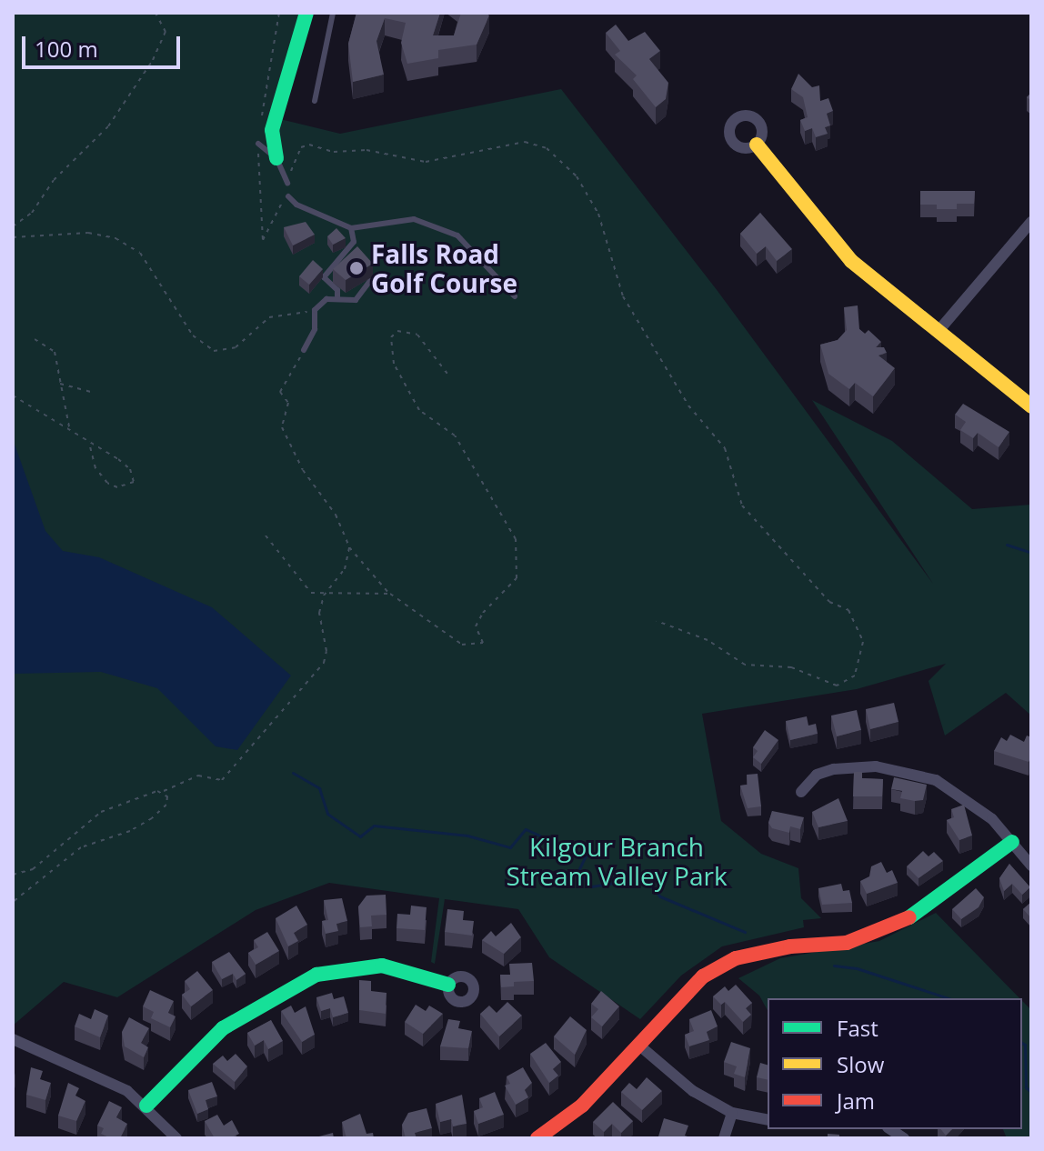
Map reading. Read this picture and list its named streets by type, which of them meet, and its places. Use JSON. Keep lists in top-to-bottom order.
{
  "parks": ["Kilgour Branch Stream Valley Park"],
  "places": ["Falls Road Golf Course"],
  "legend": ["Fast", "Slow", "Jam"],
  "scale_bar": "100 m"
}
